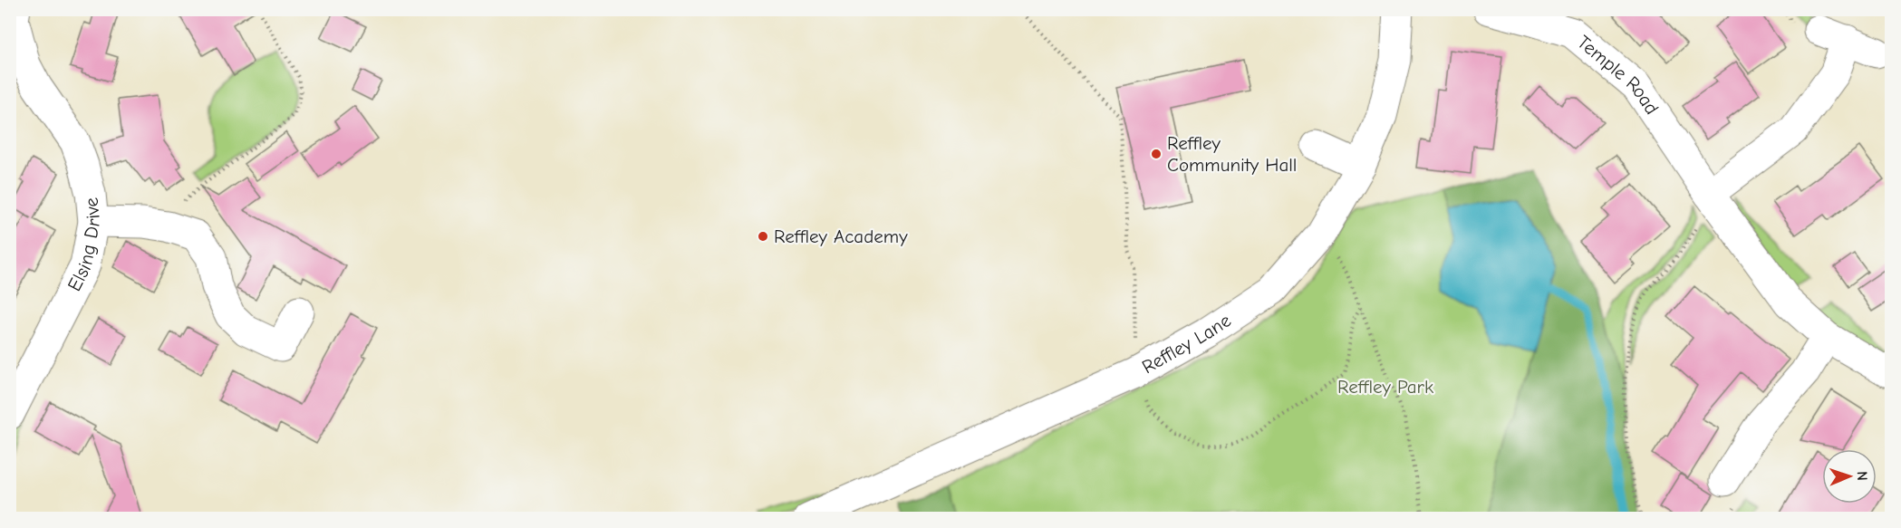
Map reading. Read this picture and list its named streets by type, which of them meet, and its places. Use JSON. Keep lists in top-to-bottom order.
{
  "streets": {
    "street": ["Temple Road", "Elsing Drive", "Reffley Lane"]
  },
  "parks": ["Reffley Park"],
  "places": ["Reffley Community Hall", "Reffley Academy"],
  "north": "right"
}
